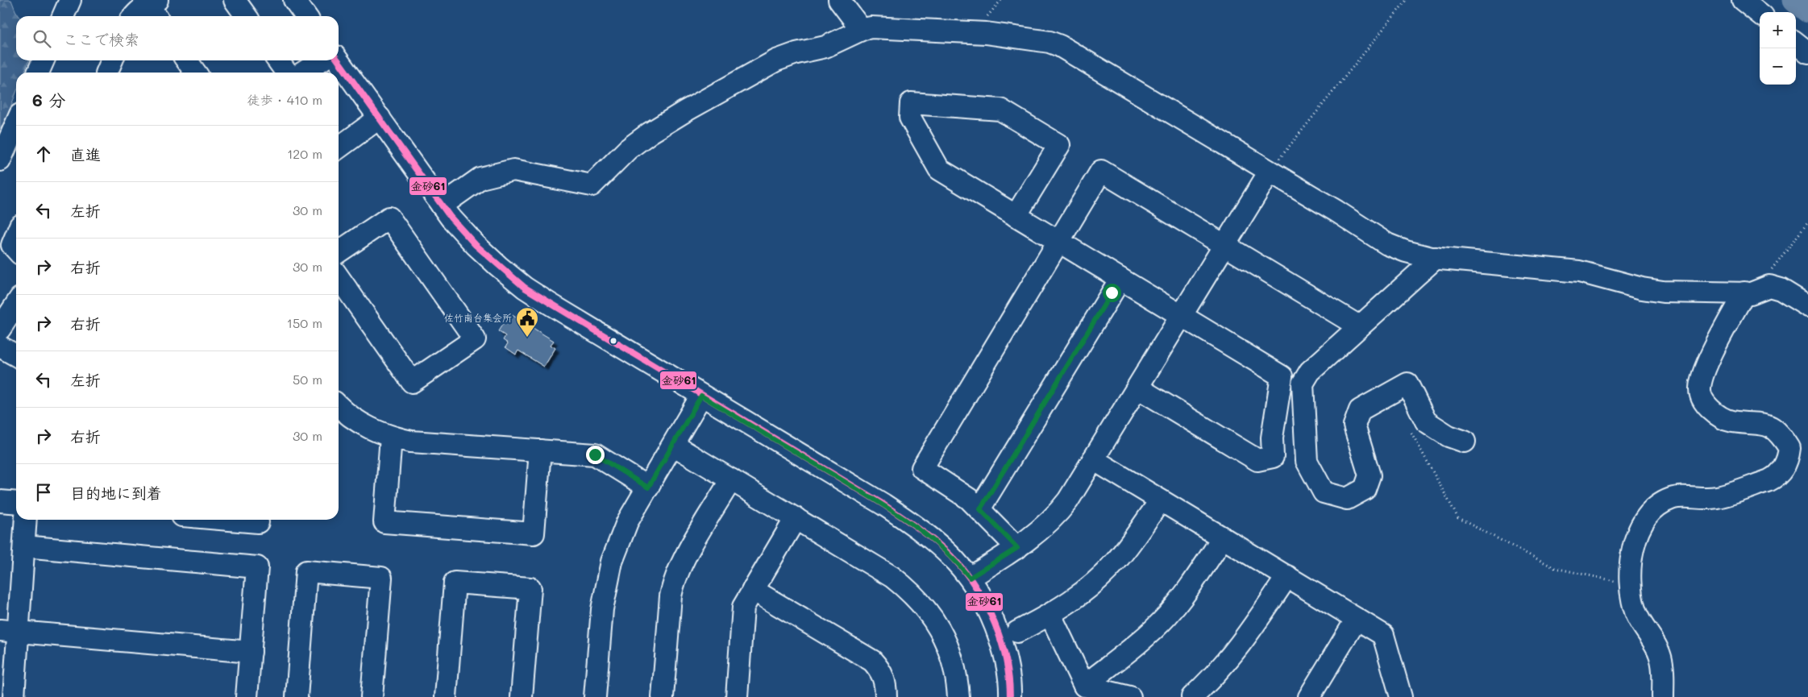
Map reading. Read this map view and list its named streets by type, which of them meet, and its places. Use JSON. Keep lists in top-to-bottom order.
{
  "places": {
    "public building": ["佐竹南台集会所"]
  },
  "lines": ["transit line 金砂61"],
  "page": {
    "map_buttons": ["+", "−"],
    "search": "ここで検索",
    "heading": ["6 分", "徒歩 · 410 m"],
    "list": [
      ["直進", "120 m"],
      ["左折", "30 m"],
      ["右折", "30 m"],
      ["右折", "150 m"],
      ["左折", "50 m"],
      ["右折", "30 m"],
      "目的地に到着"
    ]
  }
}
